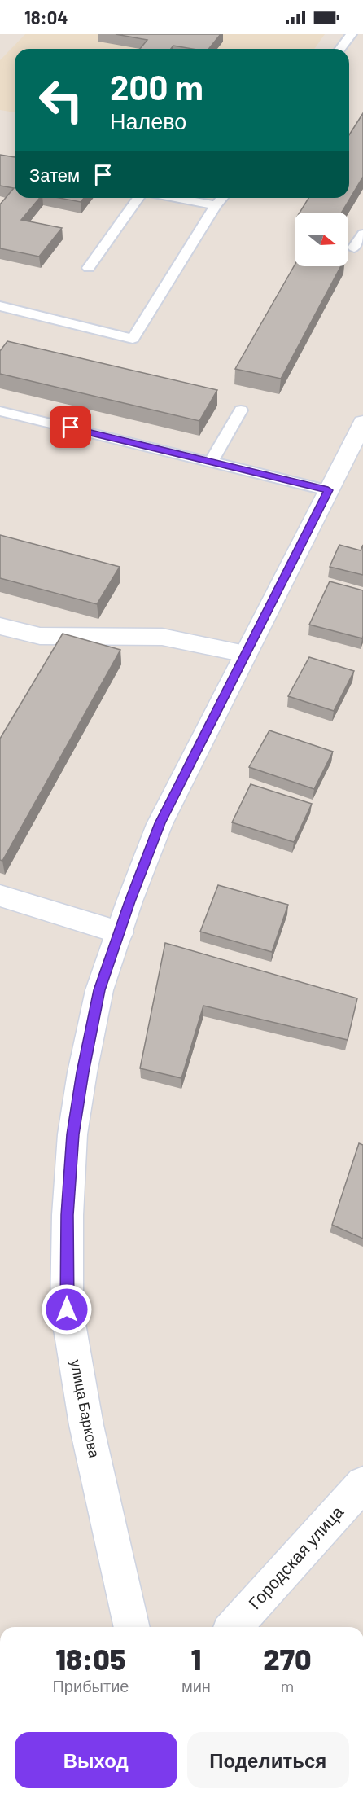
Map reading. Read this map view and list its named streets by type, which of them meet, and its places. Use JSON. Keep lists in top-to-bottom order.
{
  "streets": {
    "main road": ["улица Баркова", "Городская улица"]
  },
  "north": "right",
  "page": {
    "status": "18:04",
    "turn": ["200 m", "Налево"],
    "then": "Затем",
    "eta": [
      "18:05",
      "Прибытие",
      "1",
      "мин",
      "270",
      "m"
    ],
    "buttons": ["Выход", "Поделиться"]
  }
}
